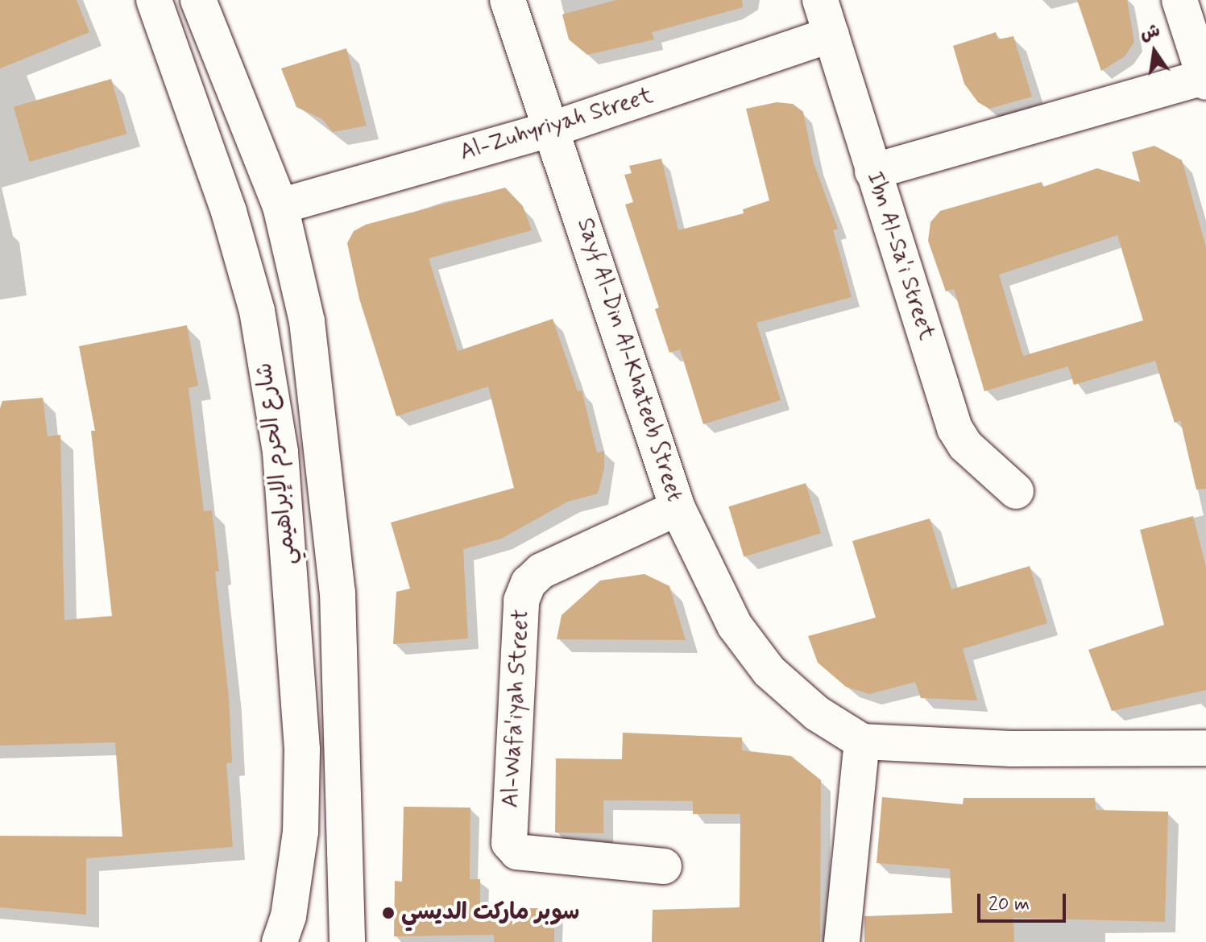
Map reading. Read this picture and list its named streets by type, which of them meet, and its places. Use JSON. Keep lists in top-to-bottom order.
{
  "streets": {
    "street": [
      "Al-Zuhyriyah Street",
      "Ibn Al-Sa'i Street",
      "Sayf Al-Din Al-Khateeb Street",
      "شارع الحرم الإبراهيمي",
      "Al-Wafa'iyah Street"
    ]
  },
  "crossings": [
    ["Al-Zuhyriyah Street", "Ibn Al-Sa'i Street"],
    ["Al-Zuhyriyah Street", "Sayf Al-Din Al-Khateeb Street"],
    ["Al-Zuhyriyah Street", "شارع الحرم الإبراهيمي"],
    ["Sayf Al-Din Al-Khateeb Street", "Al-Wafa'iyah Street"]
  ],
  "places": ["سوبر ماركت الديسي"],
  "scale_bar": "20 m",
  "north": "top"
}
